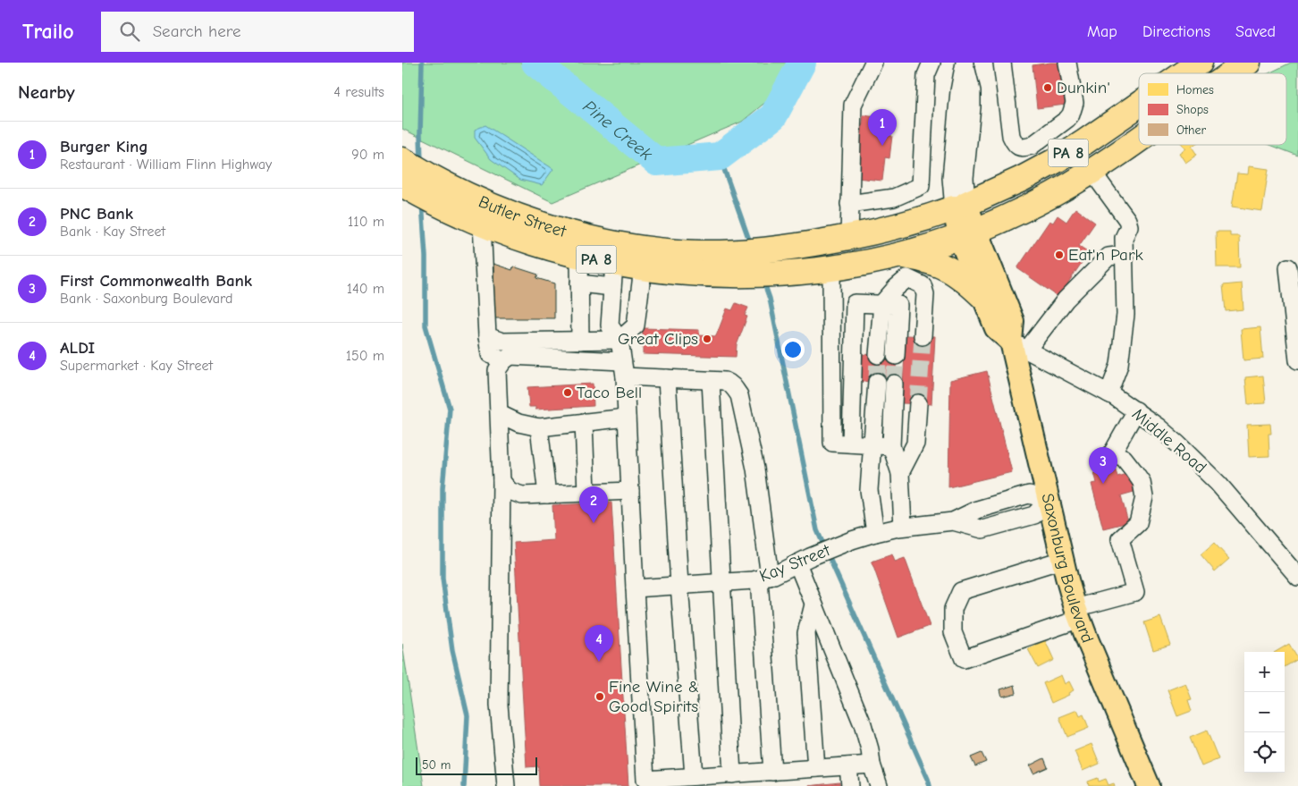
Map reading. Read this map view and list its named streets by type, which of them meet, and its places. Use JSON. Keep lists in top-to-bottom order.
{
  "streets": {
    "highway": ["PA 8", "Butler Street"],
    "main road": ["Saxonburg Boulevard"],
    "street": ["Middle Road", "Kay Street"]
  },
  "crossings": [
    ["PA 8", "Butler Street"],
    ["PA 8", "Saxonburg Boulevard"],
    ["Middle Road", "Saxonburg Boulevard"],
    ["Kay Street", "Saxonburg Boulevard"]
  ],
  "water": ["Pine Creek"],
  "places": [
    "Dunkin'",
    "Eat'n Park",
    "Great Clips",
    "Taco Bell",
    "Fine Wine & Good Spirits"
  ],
  "legend": ["Homes", "Shops", "Other"],
  "scale_bar": "50 m",
  "page": {
    "header": "Trailo",
    "search": "Search here",
    "nav": ["Map", "Directions", "Saved"],
    "heading": ["Nearby", "4 results"],
    "pins": [
      "1",
      "3",
      "2",
      "4"
    ],
    "list": [
      {
        "mark": "1",
        "name": "Burger King",
        "note": "Restaurant · William Flinn Highway",
        "value": "90 m"
      },
      {
        "mark": "2",
        "name": "PNC Bank",
        "note": "Bank · Kay Street",
        "value": "110 m"
      },
      {
        "mark": "3",
        "name": "First Commonwealth Bank",
        "note": "Bank · Saxonburg Boulevard",
        "value": "140 m"
      },
      {
        "mark": "4",
        "name": "ALDI",
        "note": "Supermarket · Kay Street",
        "value": "150 m"
      }
    ],
    "map_buttons": ["+", "−"],
    "scale": "50 m"
  }
}
